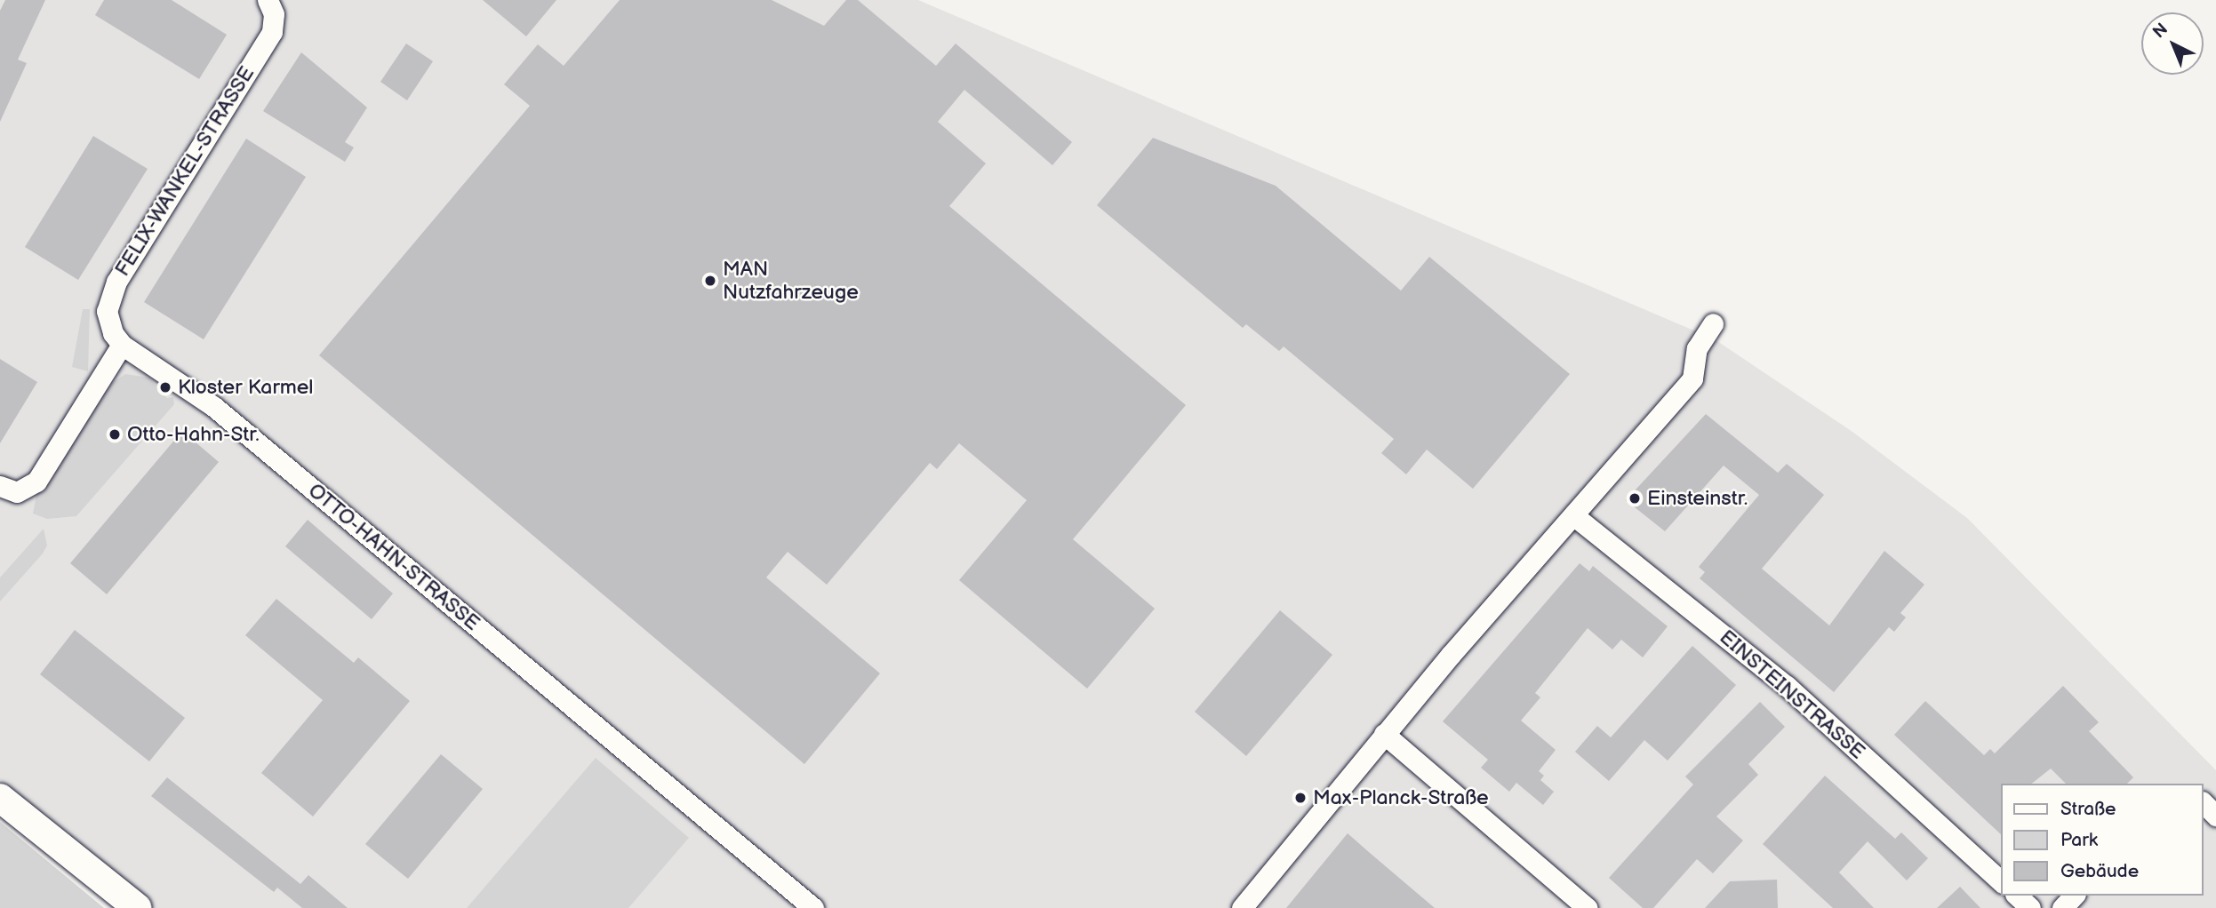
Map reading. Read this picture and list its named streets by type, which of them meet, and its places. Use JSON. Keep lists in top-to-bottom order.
{
  "streets": {
    "street": ["FELIX-WANKEL-STRASSE", "OTTO-HAHN-STRASSE", "EINSTEINSTRASSE"]
  },
  "crossings": [
    ["FELIX-WANKEL-STRASSE", "OTTO-HAHN-STRASSE"]
  ],
  "places": [
    "MAN Nutzfahrzeuge",
    "Kloster Karmel",
    "Otto-Hahn-Str.",
    "Einsteinstr.",
    "Max-Planck-Straße"
  ],
  "legend": ["Straße", "Park", "Gebäude"],
  "north": "top left"
}
